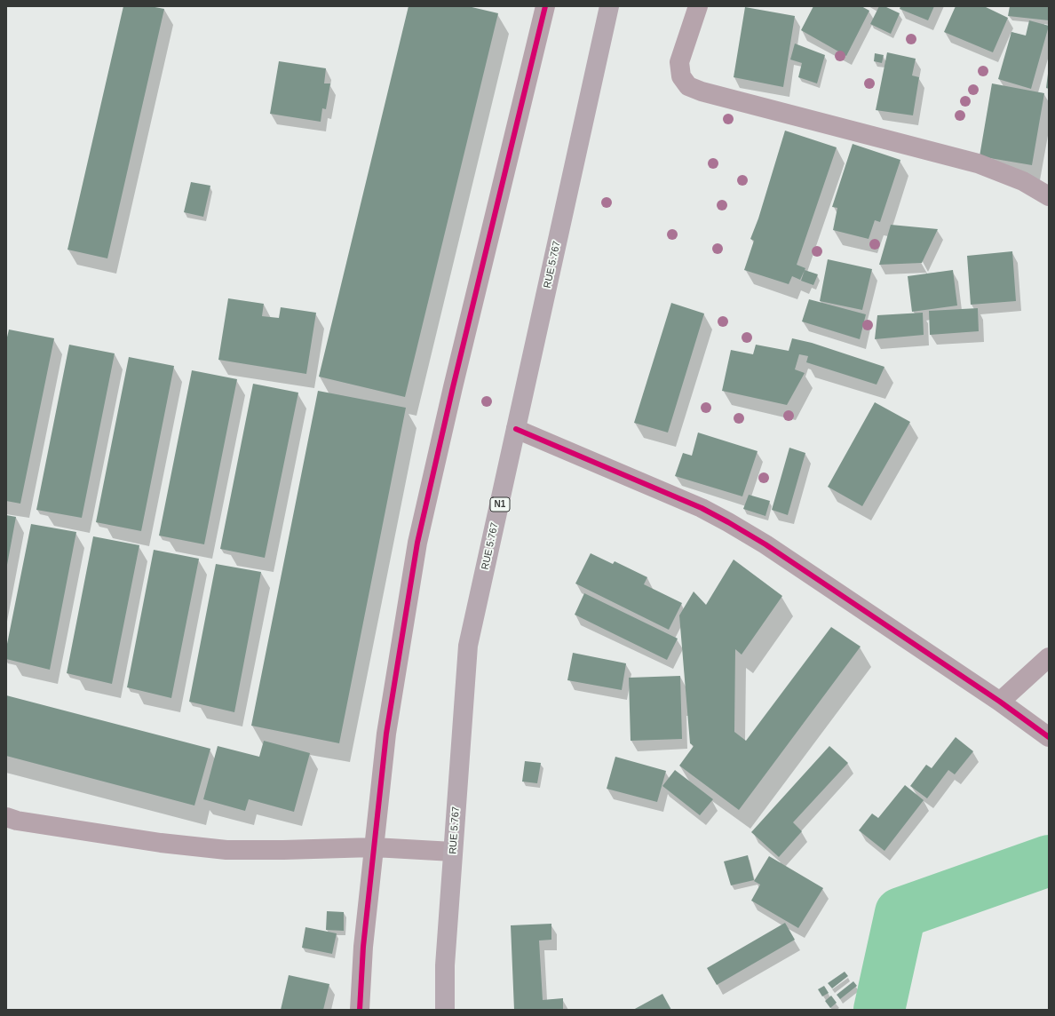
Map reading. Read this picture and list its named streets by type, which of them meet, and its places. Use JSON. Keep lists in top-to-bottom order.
{
  "streets": {
    "highway": ["RUE 5.767", "N1"]
  }
}
